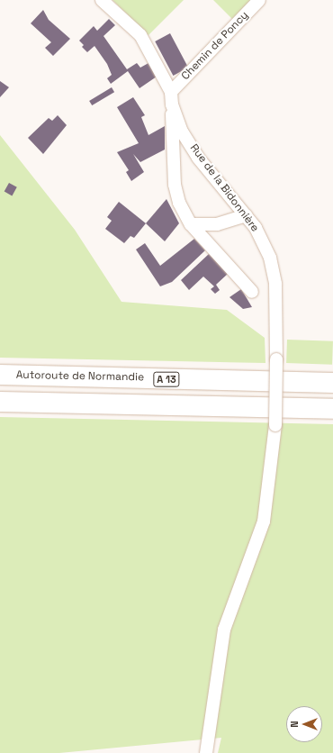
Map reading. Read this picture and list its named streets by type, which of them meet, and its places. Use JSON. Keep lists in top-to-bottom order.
{
  "streets": {
    "highway": ["Autoroute de Normandie", "A 13"],
    "street": ["Chemin de Poncy", "Rue de la Bidonnière"]
  },
  "crossings": [
    ["Chemin de Poncy", "Rue de la Bidonnière"]
  ],
  "north": "left"
}
